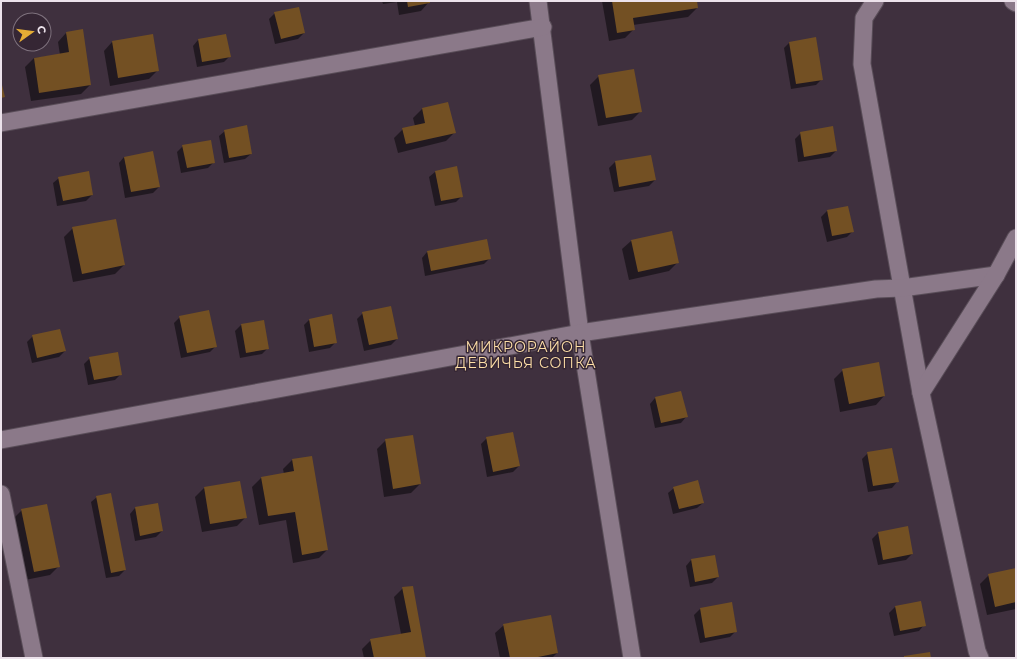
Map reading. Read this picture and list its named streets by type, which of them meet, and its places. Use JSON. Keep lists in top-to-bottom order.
{
  "districts": ["МИКРОРАЙОН ДЕВИЧЬЯ СОПКА"],
  "north": "right"
}
